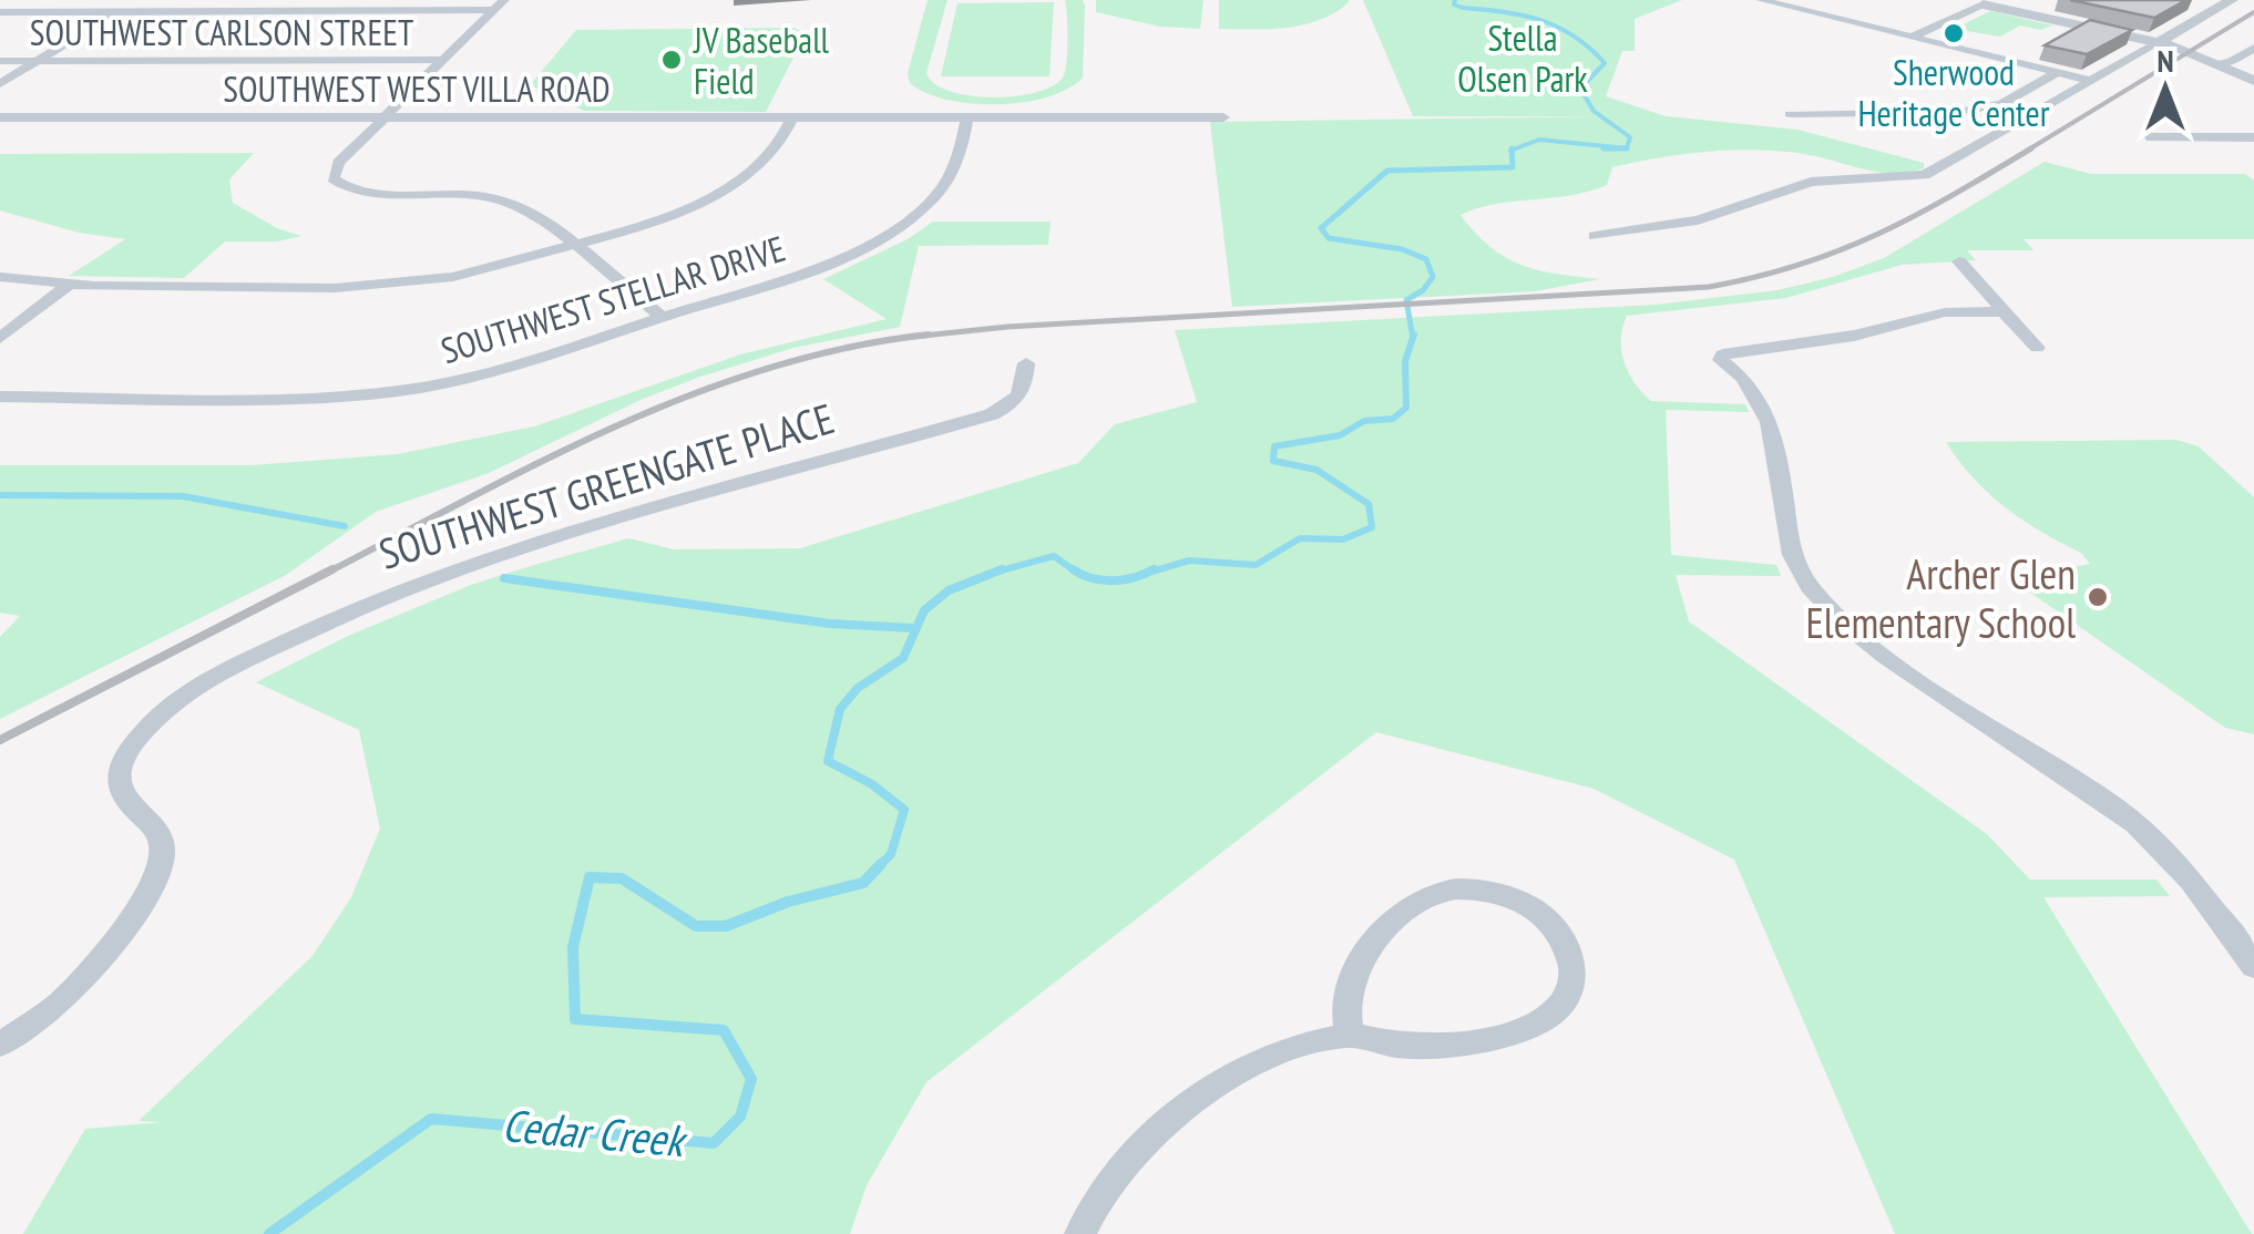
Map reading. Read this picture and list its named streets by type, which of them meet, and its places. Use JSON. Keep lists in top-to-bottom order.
{
  "streets": {
    "street": [
      "SOUTHWEST CARLSON STREET",
      "SOUTHWEST WEST VILLA ROAD",
      "SOUTHWEST STELLAR DRIVE",
      "SOUTHWEST GREENGATE PLACE"
    ]
  },
  "crossings": [
    ["SOUTHWEST WEST VILLA ROAD", "SOUTHWEST STELLAR DRIVE"]
  ],
  "water": ["Cedar Creek"],
  "parks": ["Stella Olsen Park"],
  "places": ["Sherwood Heritage Center", "JV Baseball Field", "Archer Glen Elementary School"],
  "north": "top"
}
